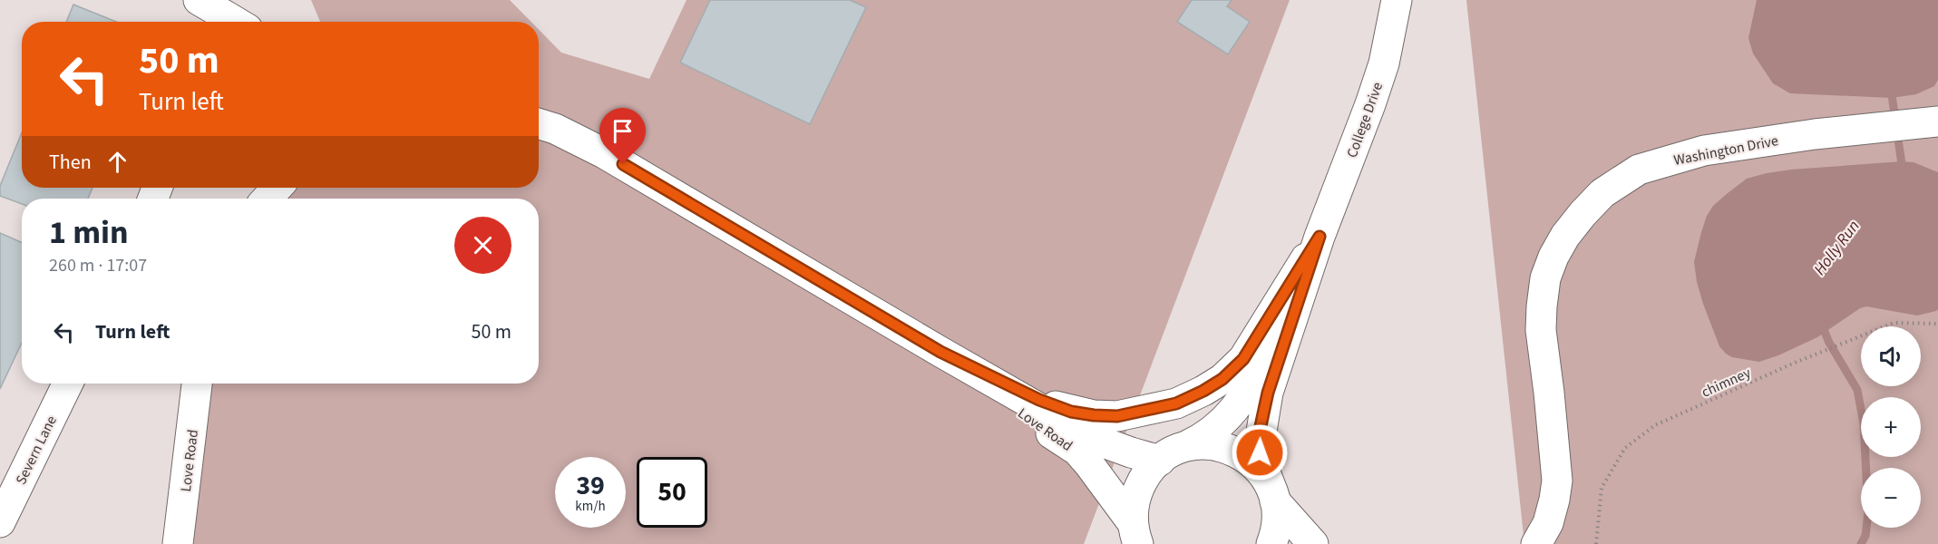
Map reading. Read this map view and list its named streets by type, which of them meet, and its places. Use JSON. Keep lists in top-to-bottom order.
{
  "streets": {
    "street": [
      "College Drive",
      "Washington Drive",
      "Love Road",
      "Severn Lane"
    ],
    "path": ["chimney"]
  },
  "crossings": [
    ["College Drive", "Love Road"]
  ],
  "water": ["Holly Run"],
  "page": {
    "turn": ["50 m", "Turn left"],
    "then": "Then",
    "heading": ["1 min", "260 m · 17:07"],
    "list": [
      {
        "name": "Turn left",
        "value": "50 m"
      }
    ],
    "map_buttons": ["+", "−"],
    "speed": "39 km/h",
    "limit": "50"
  }
}
